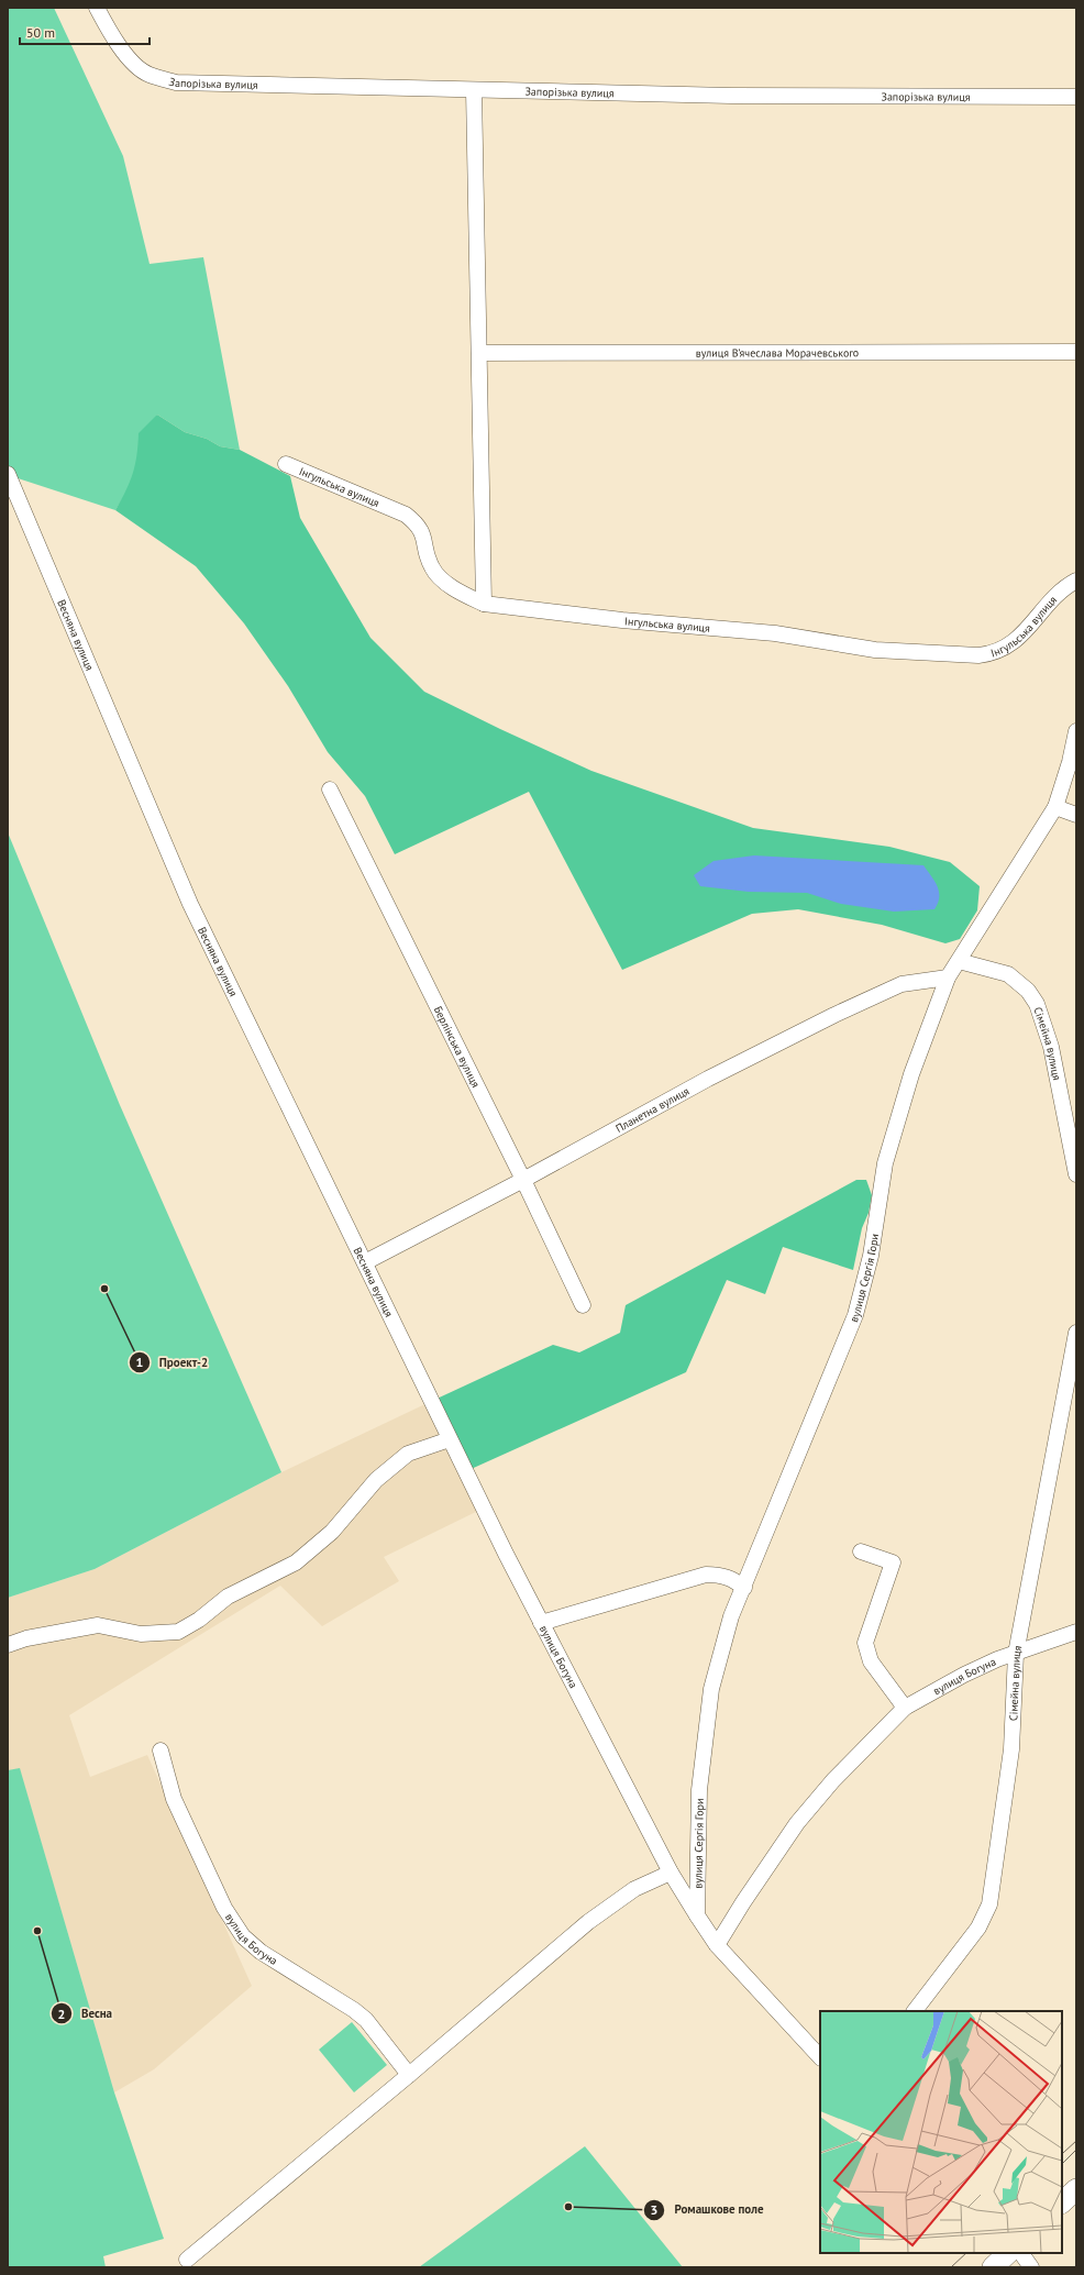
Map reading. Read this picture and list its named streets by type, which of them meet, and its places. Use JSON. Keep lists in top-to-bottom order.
{
  "streets": {
    "street": [
      "Запорізька вулиця",
      "вулиця В’ячеслава Морачевського",
      "Інгульська вулиця",
      "Весняна вулиця",
      "Сімейна вулиця",
      "Берлінська вулиця",
      "Планетна вулиця",
      "вулиця Сергія Гори",
      "вулиця Богуна"
    ]
  },
  "crossings": [
    ["Весняна вулиця", "Планетна вулиця"],
    ["Весняна вулиця", "вулиця Богуна"],
    ["Сімейна вулиця", "вулиця Сергія Гори"],
    ["Сімейна вулиця", "вулиця Богуна"],
    ["Берлінська вулиця", "Планетна вулиця"],
    ["Планетна вулиця", "вулиця Сергія Гори"],
    ["вулиця Сергія Гори", "вулиця Богуна"]
  ],
  "places": ["Проект-2", "Весна", "Ромашкове поле"],
  "scale_bar": "50 m"
}
